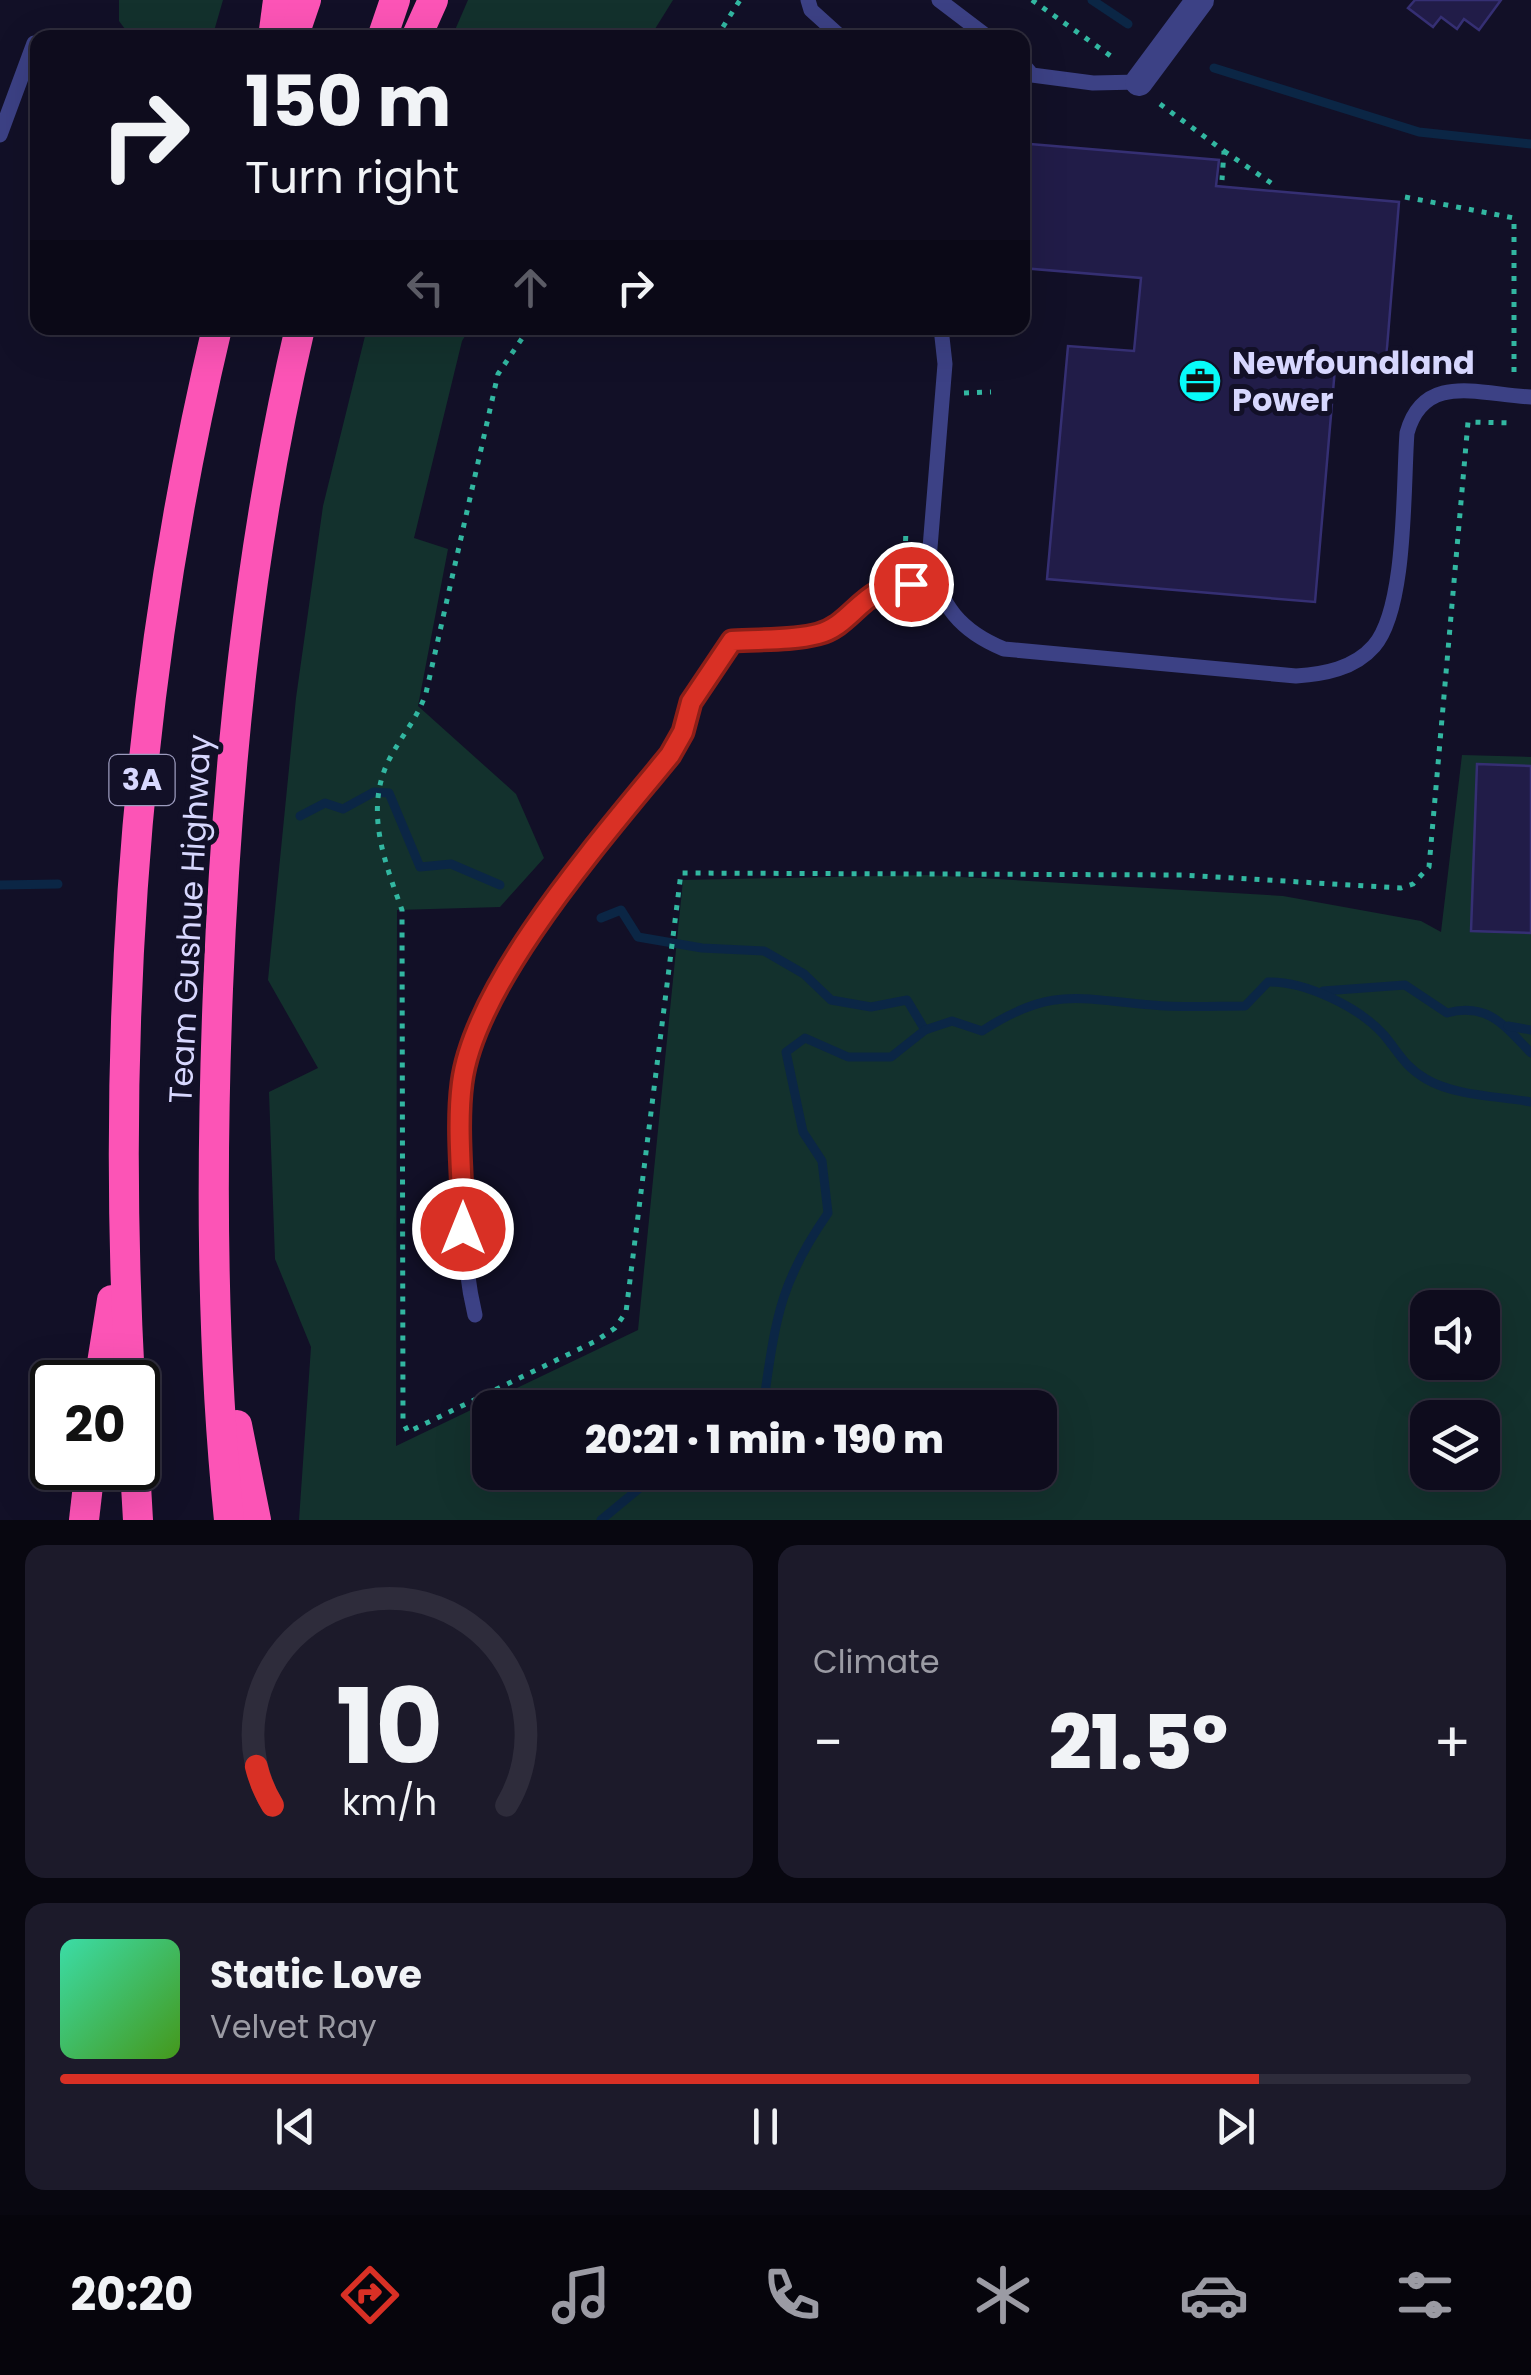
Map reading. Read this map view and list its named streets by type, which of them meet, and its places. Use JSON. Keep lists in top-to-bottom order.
{
  "streets": {
    "highway": ["3A", "Team Gushue Highway"]
  },
  "places": {
    "office": ["Newfoundland Power"]
  },
  "page": {
    "turn": ["150 m", "Turn right"],
    "limit": "20",
    "trip": "20:21 · 1 min · 190 m",
    "tile": "Climate",
    "heat": ["−", "21.5°", "+"],
    "song": ["Static Love", "Velvet Ray"],
    "tabs": "20:20",
    "gauge": ["10", "km/h"]
  }
}
